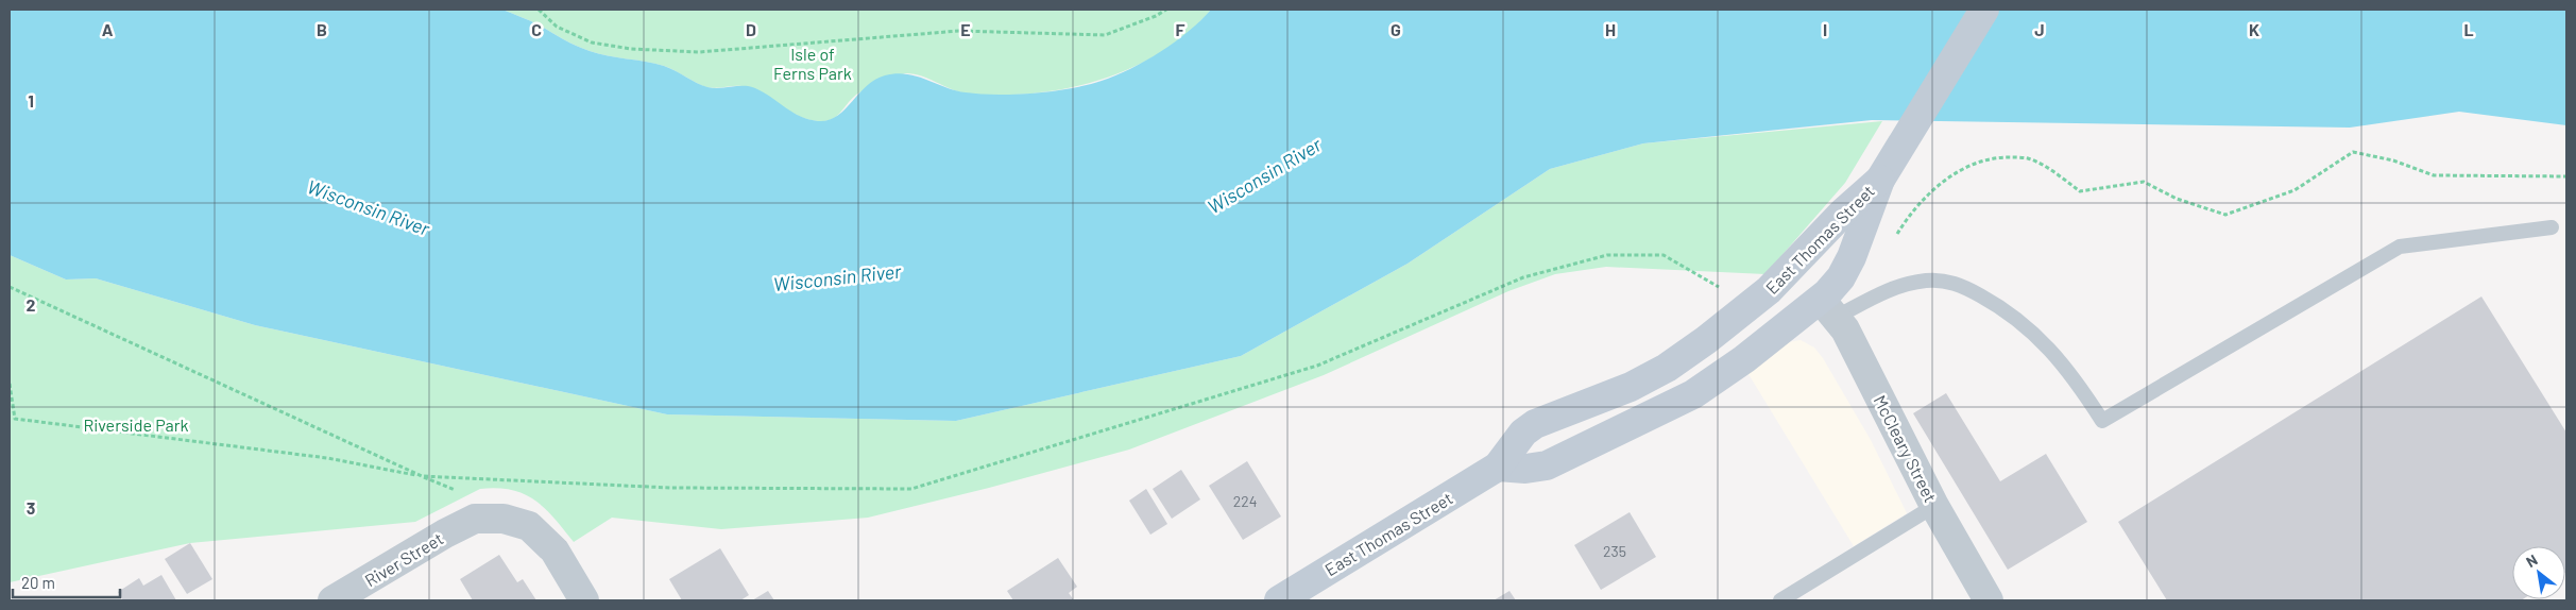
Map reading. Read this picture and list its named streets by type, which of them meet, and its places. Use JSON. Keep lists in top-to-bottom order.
{
  "streets": {
    "main road": ["East Thomas Street"],
    "street": ["McCleary Street", "River Street"]
  },
  "crossings": [
    ["East Thomas Street", "McCleary Street"]
  ],
  "water": ["Wisconsin River"],
  "parks": ["Isle of Ferns Park", "Riverside Park"],
  "house_numbers": ["224", "235"],
  "scale_bar": "20 m",
  "north": "top left",
  "grid": {
    "columns": [
      "A",
      "B",
      "C",
      "D",
      "E",
      "F",
      "G",
      "H",
      "I",
      "J",
      "K",
      "L"
    ],
    "rows": ["1", "2", "3"]
  }
}
